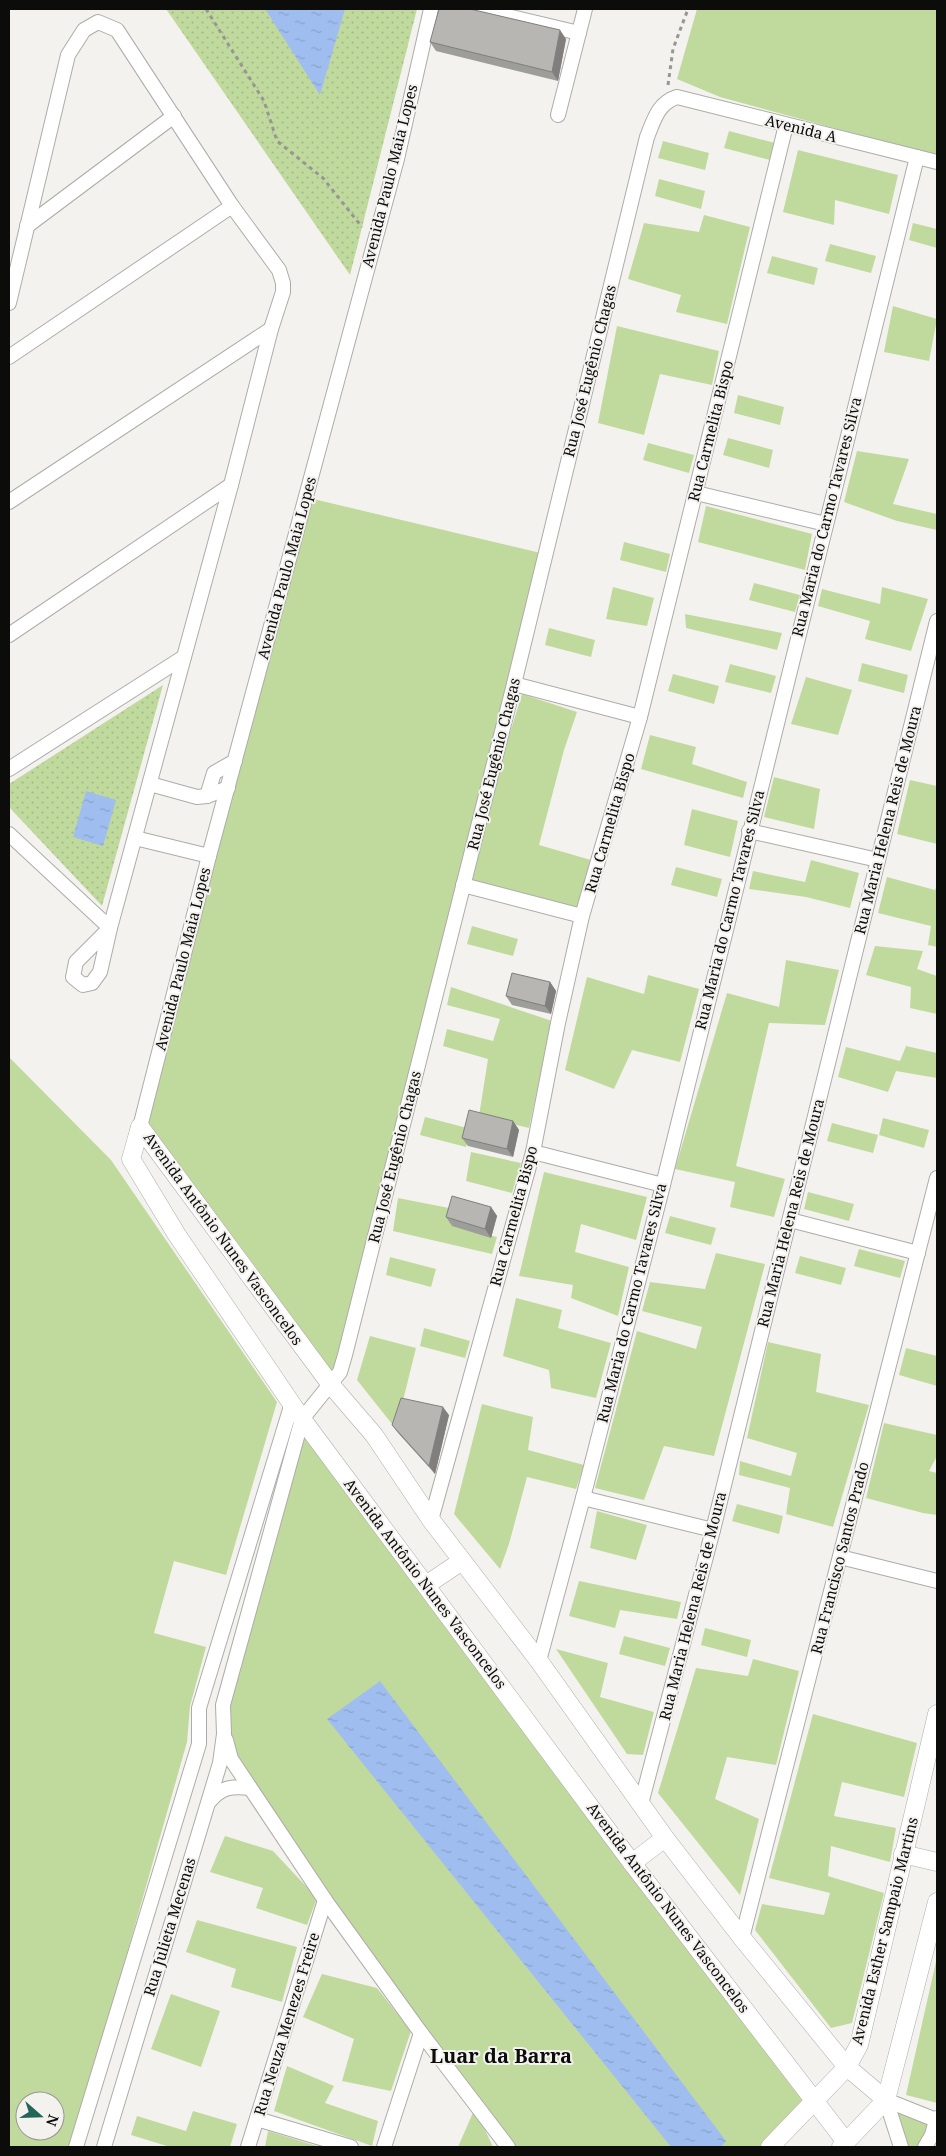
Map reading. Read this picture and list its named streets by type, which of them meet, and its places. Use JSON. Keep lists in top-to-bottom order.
{
  "streets": {
    "street": [
      "Avenida A",
      "Avenida Paulo Maia Lopes",
      "Rua José Eugênio Chagas",
      "Rua Carmelita Bispo",
      "Rua Maria do Carmo Tavares Silva",
      "Rua Maria Helena Reis de Moura",
      "Avenida Antônio Nunes Vasconcelos",
      "Rua Francisco Santos Prado",
      "Rua Julieta Mecenas",
      "Avenida Esther Sampaio Martins",
      "Rua Neuza Menezes Freire"
    ]
  },
  "crossings": [
    ["Avenida A", "Rua José Eugênio Chagas"],
    ["Avenida A", "Rua Carmelita Bispo"],
    ["Avenida A", "Rua Maria do Carmo Tavares Silva"],
    ["Avenida Paulo Maia Lopes", "Avenida Antônio Nunes Vasconcelos"],
    ["Rua José Eugênio Chagas", "Avenida Antônio Nunes Vasconcelos"],
    ["Rua José Eugênio Chagas", "Rua Julieta Mecenas"],
    ["Rua Carmelita Bispo", "Avenida Antônio Nunes Vasconcelos"],
    ["Rua Maria do Carmo Tavares Silva", "Avenida Antônio Nunes Vasconcelos"],
    ["Rua Maria Helena Reis de Moura", "Avenida Antônio Nunes Vasconcelos"],
    ["Avenida Antônio Nunes Vasconcelos", "Rua Francisco Santos Prado"],
    ["Avenida Antônio Nunes Vasconcelos", "Rua Julieta Mecenas"],
    ["Avenida Antônio Nunes Vasconcelos", "Avenida Esther Sampaio Martins"]
  ],
  "districts": ["Luar da Barra"],
  "north": "right"
}
